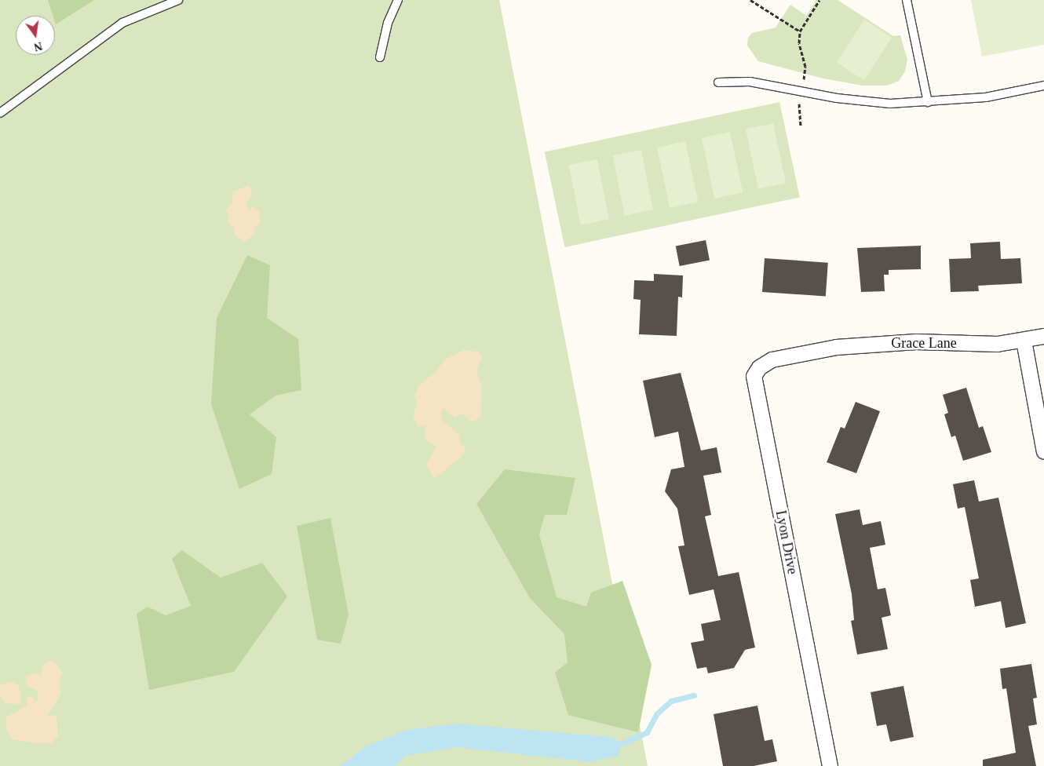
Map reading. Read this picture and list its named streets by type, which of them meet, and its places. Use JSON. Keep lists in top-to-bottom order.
{
  "streets": {
    "street": ["Grace Lane", "Lyon Drive"]
  },
  "crossings": [
    ["Grace Lane", "Lyon Drive"]
  ],
  "north": "bottom"
}
